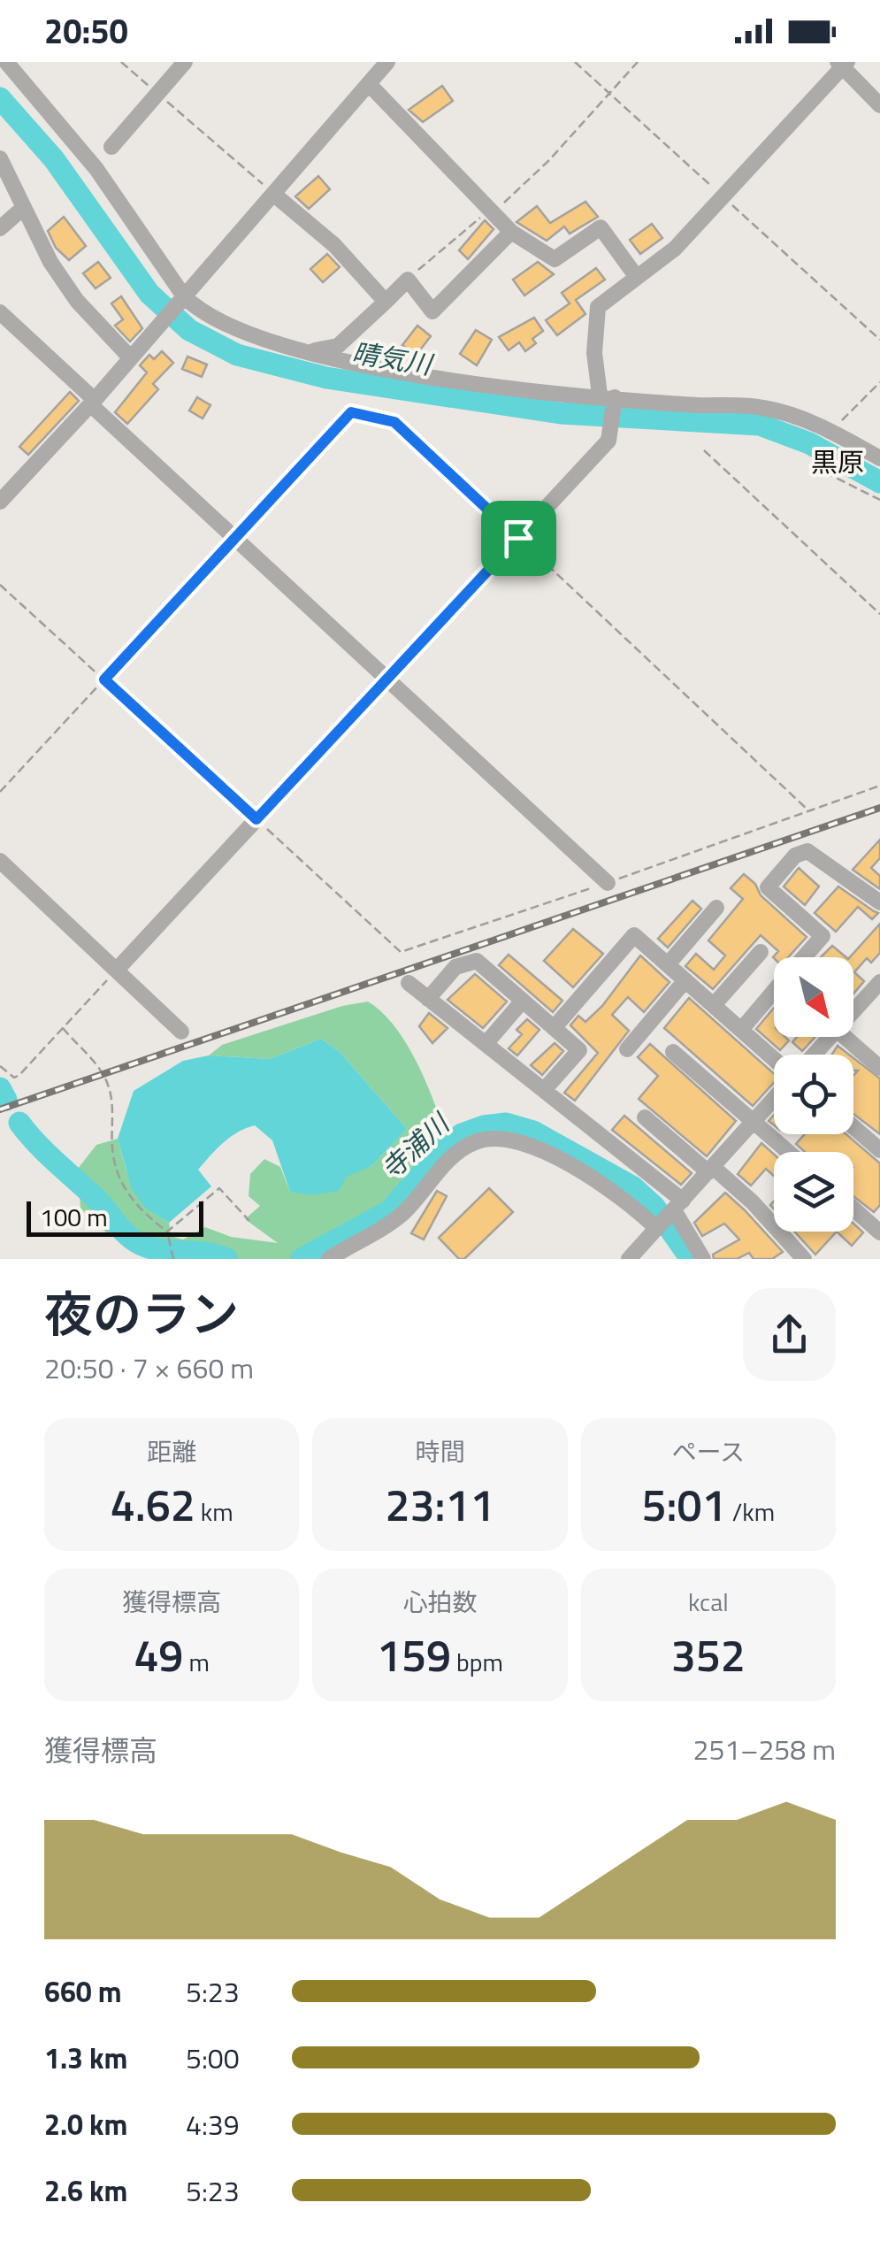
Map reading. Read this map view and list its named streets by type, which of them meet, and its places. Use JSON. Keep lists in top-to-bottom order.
{
  "districts": ["黒原"],
  "water": ["晴気川", "寺浦川"],
  "scale_bar": "100 m",
  "north": "bottom right",
  "page": {
    "status": "20:50",
    "scale": "100 m",
    "heading": ["夜のラン", "20:50 · 7 × 660 m"],
    "stats": [
      ["距離", "4.62 km"],
      ["時間", "23:11"],
      ["ペース", "5:01 /km"],
      ["獲得標高", "49 m"],
      ["心拍数", "159 bpm"],
      ["kcal", "352"]
    ],
    "chart": ["獲得標高", "251–258 m"],
    "list": [
      {
        "name": "660 m",
        "note": "5:23"
      },
      {
        "name": "1.3 km",
        "note": "5:00"
      },
      {
        "name": "2.0 km",
        "note": "4:39"
      },
      {
        "name": "2.6 km",
        "note": "5:23"
      }
    ]
  }
}
